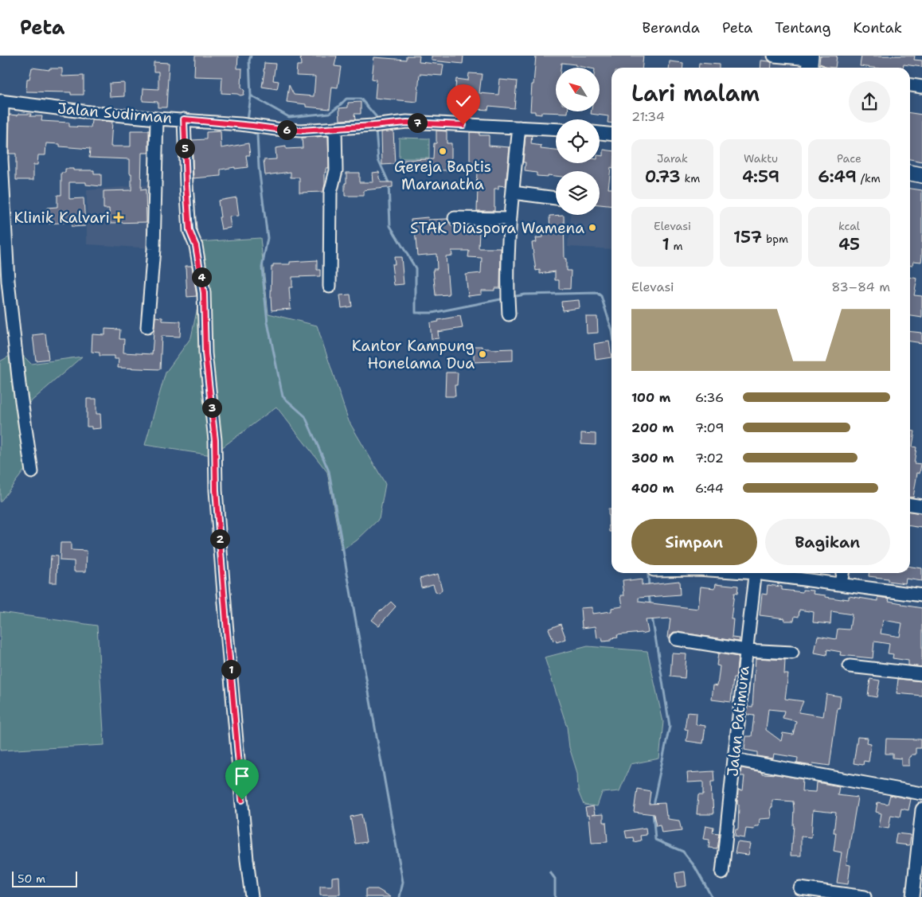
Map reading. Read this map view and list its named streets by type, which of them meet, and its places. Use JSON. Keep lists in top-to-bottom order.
{
  "streets": {
    "street": ["Jalan Sudirman", "Jalan Patimura"]
  },
  "places": {
    "other": ["Gereja Baptis Maranatha", "STAK Diaspora Wamena", "Kantor Kampung Honelama Dua"],
    "health": ["Klinik Kalvari"]
  },
  "scale_bar": "50 m",
  "north": "top left",
  "page": {
    "header": "Peta",
    "nav": [
      "Beranda",
      "Peta",
      "Tentang",
      "Kontak"
    ],
    "heading": ["Lari malam", "21:34"],
    "pins": [
      "7",
      "6",
      "5",
      "4",
      "3",
      "2",
      "1"
    ],
    "stats": [
      ["Jarak", "0.73 km"],
      ["Waktu", "4:59"],
      ["Pace", "6:49 /km"],
      ["Elevasi", "1 m"],
      ["157 bpm"],
      ["kcal", "45"]
    ],
    "chart": ["Elevasi", "83–84 m"],
    "list": [
      {
        "name": "100 m",
        "note": "6:36"
      },
      {
        "name": "200 m",
        "note": "7:09"
      },
      {
        "name": "300 m",
        "note": "7:02"
      },
      {
        "name": "400 m",
        "note": "6:44"
      }
    ],
    "buttons": ["Simpan", "Bagikan"],
    "scale": "50 m"
  }
}
